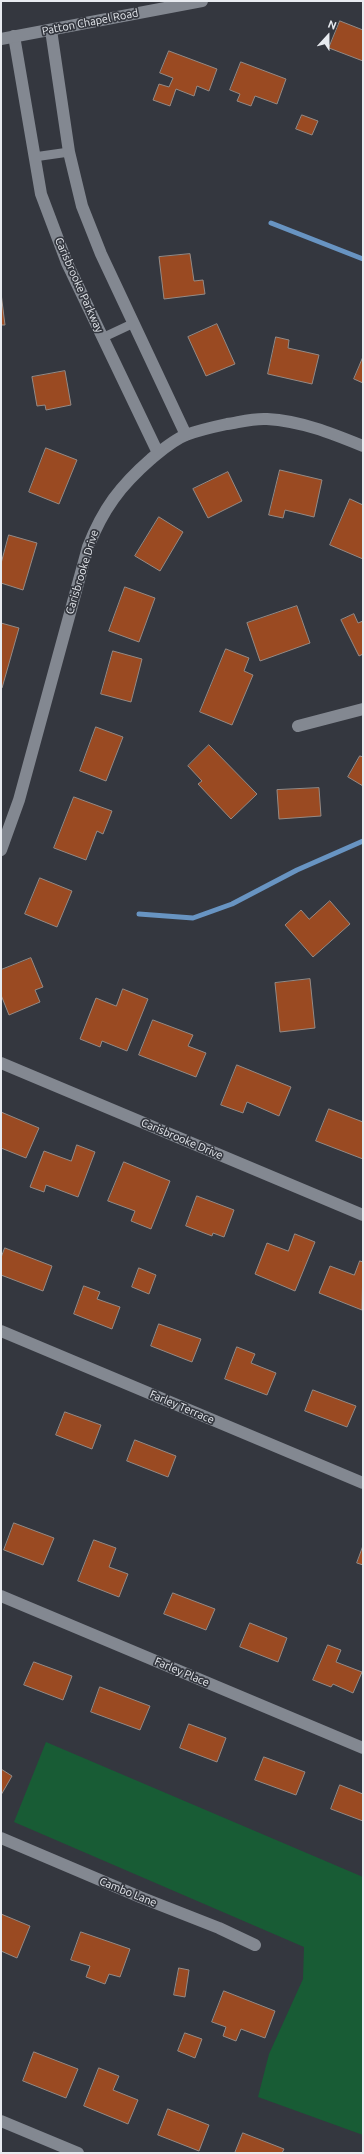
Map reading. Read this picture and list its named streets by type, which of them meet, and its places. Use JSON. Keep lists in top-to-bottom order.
{
  "streets": {
    "street": [
      "Patton Chapel Road",
      "Carisbrooke Parkway",
      "Carisbrooke Drive",
      "Farley Terrace",
      "Farley Place",
      "Cambo Lane"
    ]
  },
  "crossings": [
    ["Patton Chapel Road", "Carisbrooke Parkway"],
    ["Carisbrooke Parkway", "Carisbrooke Drive"]
  ],
  "north": "top"
}
